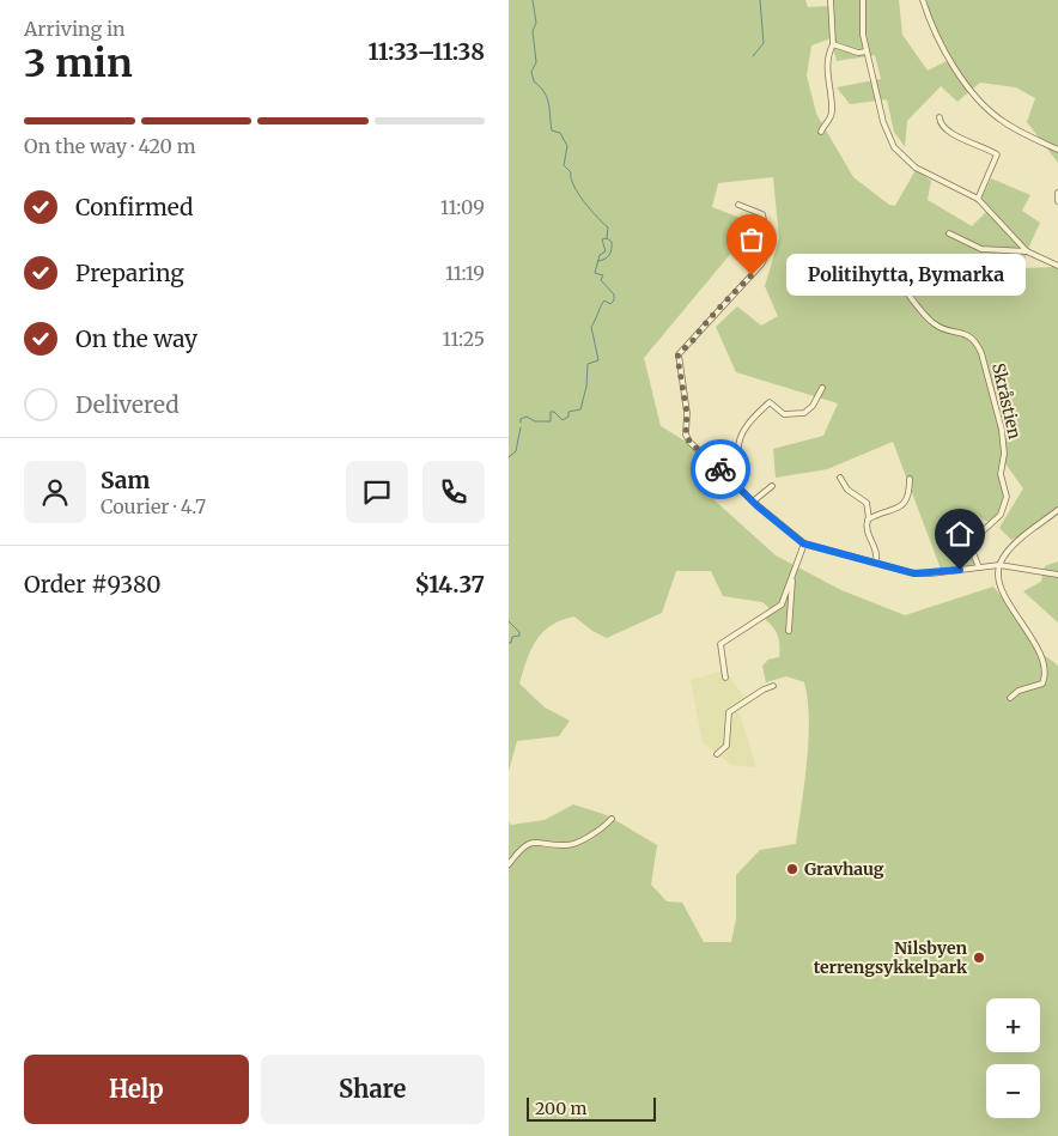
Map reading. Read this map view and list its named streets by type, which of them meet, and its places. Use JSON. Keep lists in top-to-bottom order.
{
  "streets": {
    "street": ["Skråstien"]
  },
  "places": ["Politihytta, Bymarka", "Gravhaug", "Nilsbyen terrengsykkelpark"],
  "scale_bar": "200 m",
  "page": {
    "heading": ["3 min", "Arriving in", "11:33–11:38"],
    "panel": [
      "Sam",
      "Courier · 4.7",
      "Order #9380",
      "$14.37"
    ],
    "bar": "On the way · 420 m",
    "list": [
      ["Confirmed", "11:09"],
      ["Preparing", "11:19"],
      ["On the way", "11:25"],
      "Delivered"
    ],
    "bubble": "Politihytta, Bymarka",
    "map_buttons": ["+", "−"],
    "buttons": ["Help", "Share"],
    "scale": "200 m"
  }
}
